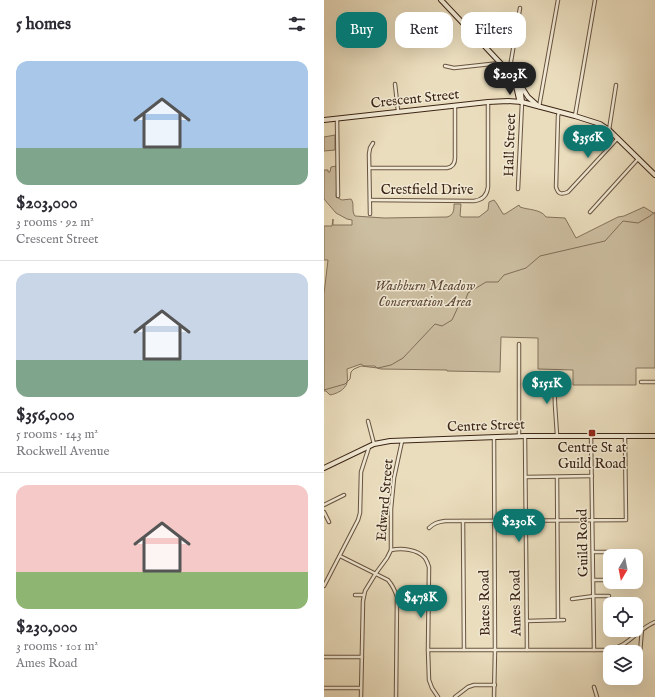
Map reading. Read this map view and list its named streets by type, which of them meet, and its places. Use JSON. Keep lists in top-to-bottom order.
{
  "streets": {
    "main road": ["Crescent Street", "Centre Street"],
    "street": [
      "Hall Street",
      "Crestfield Drive",
      "Edward Street",
      "Guild Road",
      "Bates Road",
      "Ames Road"
    ]
  },
  "crossings": [
    ["Crescent Street", "Hall Street"],
    ["Crescent Street", "Crestfield Drive"],
    ["Centre Street", "Edward Street"],
    ["Centre Street", "Guild Road"],
    ["Centre Street", "Bates Road"],
    ["Centre Street", "Ames Road"]
  ],
  "parks": ["Washburn Meadow Conservation Area"],
  "places": {
    "transit": ["Centre St at Guild Road"]
  },
  "north": "bottom",
  "page": {
    "heading": "5 homes",
    "chip": ["Buy", "Rent", "Filters"],
    "list": [
      {
        "name": "$203,000",
        "note": "3 rooms · 92 m² · Crescent Street"
      },
      {
        "name": "$356,000",
        "note": "5 rooms · 143 m² · Rockwell Avenue"
      },
      {
        "name": "$230,000",
        "note": "3 rooms · 101 m² · Ames Road"
      }
    ],
    "price": [
      "$203K",
      "$356K",
      "$151K",
      "$230K",
      "$478K"
    ]
  }
}
